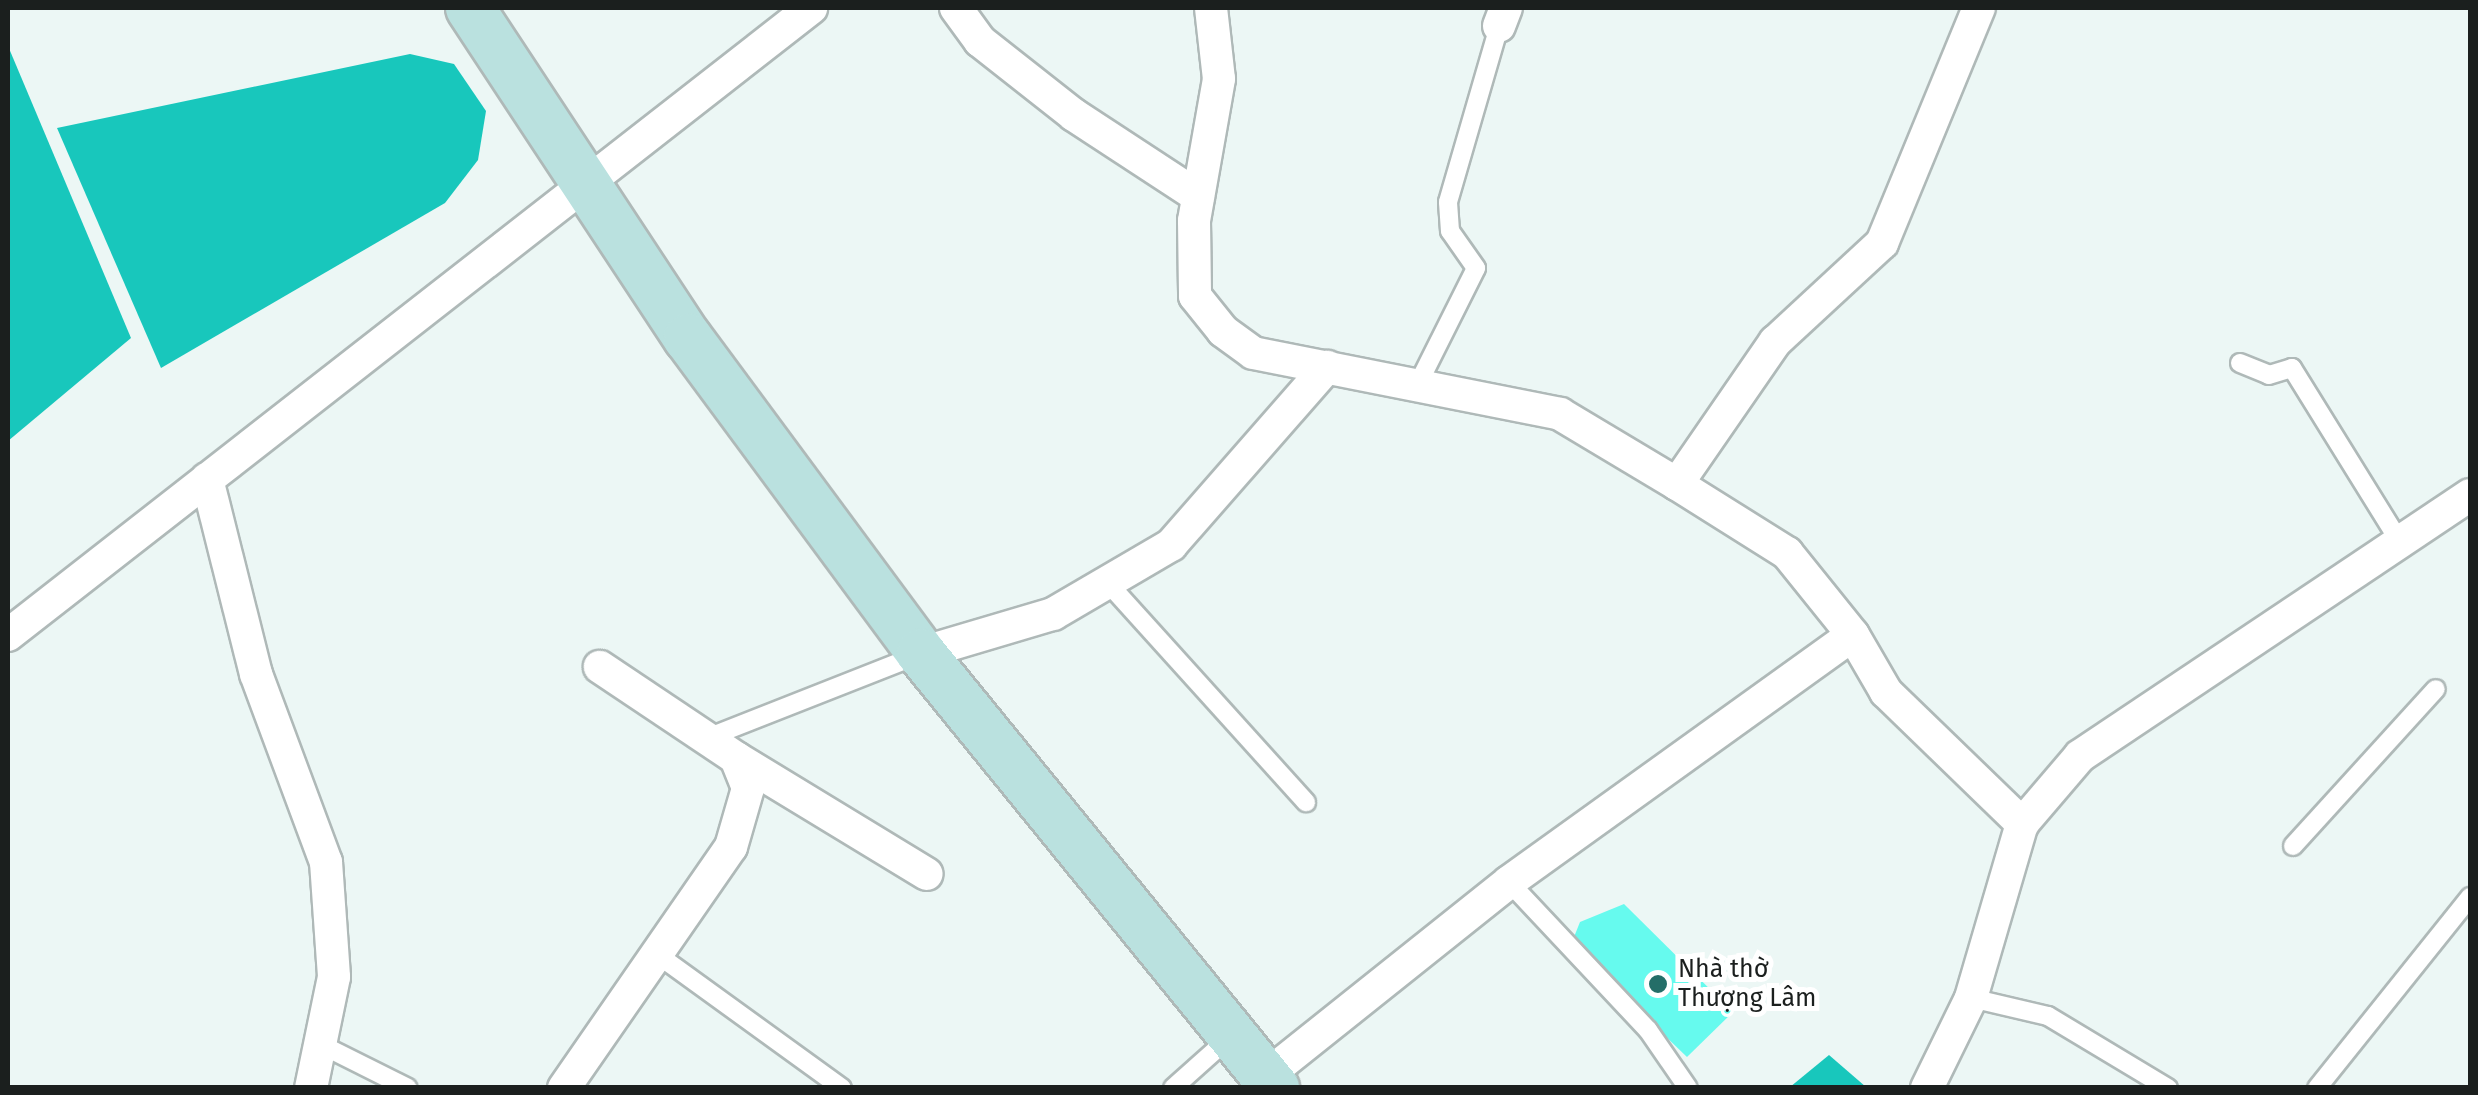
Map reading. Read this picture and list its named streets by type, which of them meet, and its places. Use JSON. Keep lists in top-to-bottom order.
{
  "places": ["Nhà thờ Thượng Lâm"]
}
